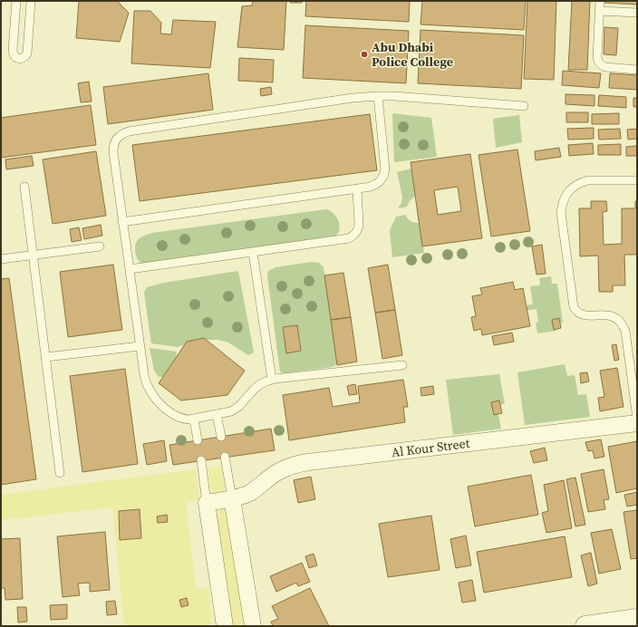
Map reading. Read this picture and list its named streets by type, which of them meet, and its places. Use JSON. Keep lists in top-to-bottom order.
{
  "streets": {
    "street": ["Al Kour Street"]
  },
  "places": ["Abu Dhabi Police College"]
}
